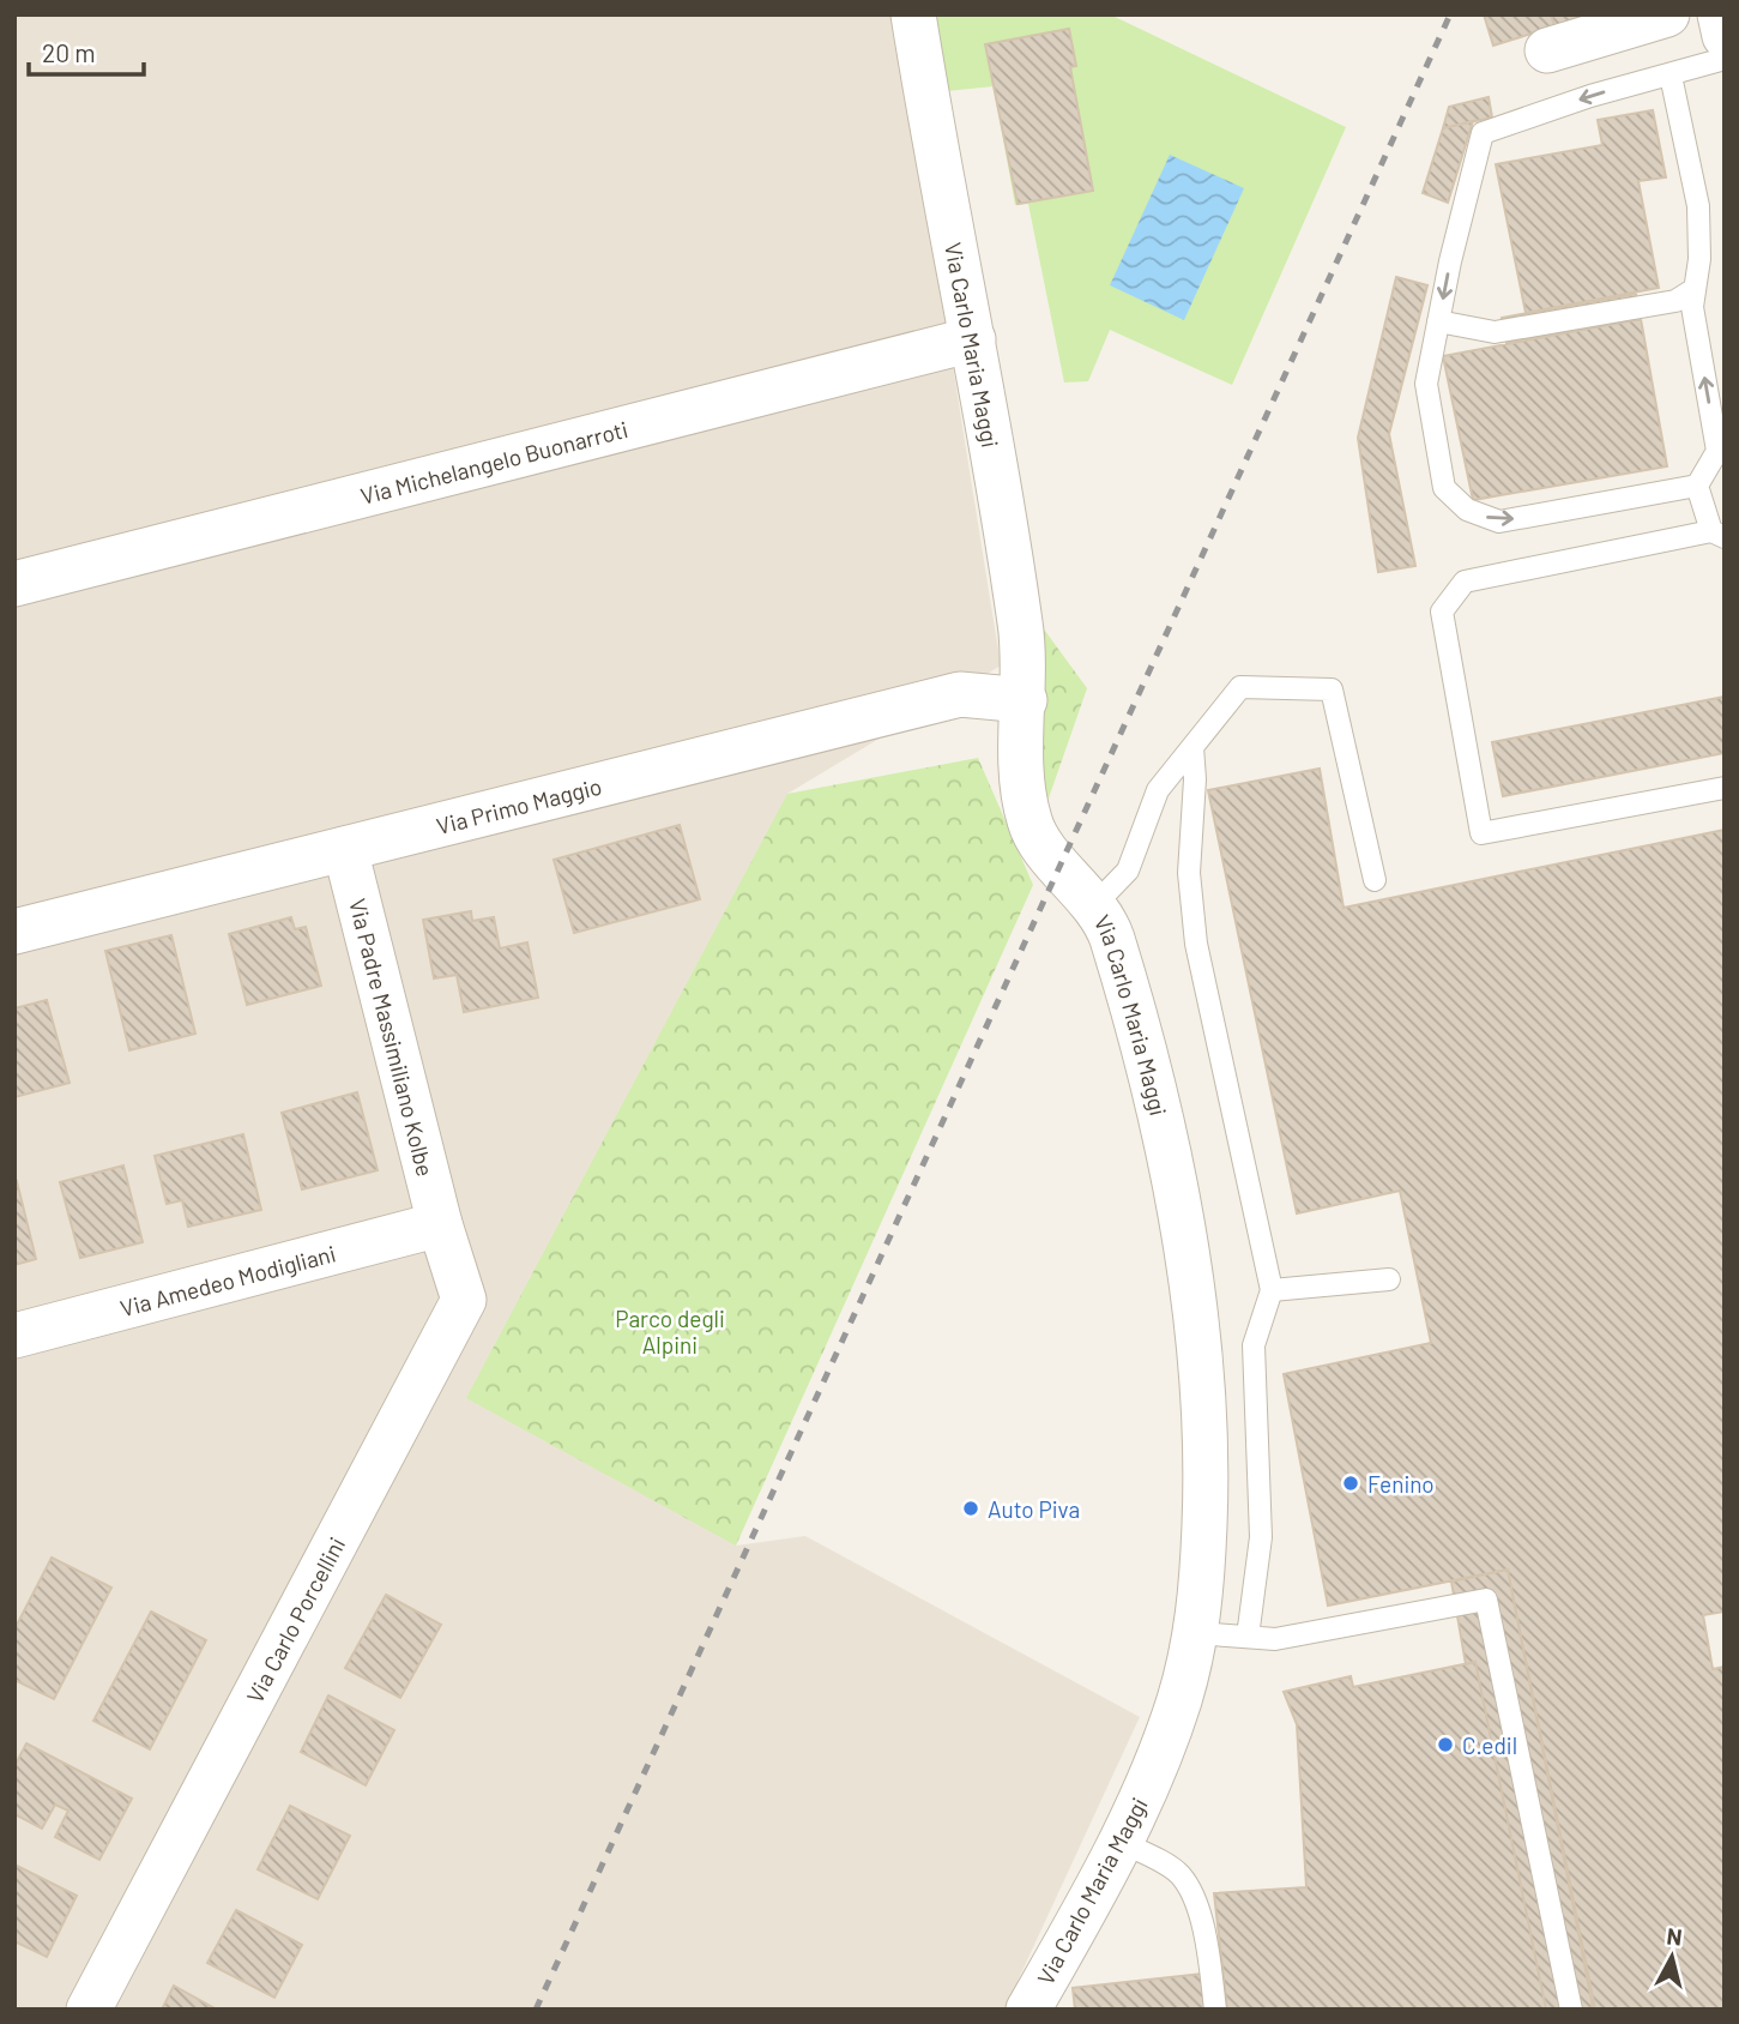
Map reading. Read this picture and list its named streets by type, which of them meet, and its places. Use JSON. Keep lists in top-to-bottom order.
{
  "streets": {
    "street": [
      "Via Carlo Maria Maggi",
      "Via Michelangelo Buonarroti",
      "Via Primo Maggio",
      "Via Padre Massimiliano Kolbe",
      "Via Amedeo Modigliani",
      "Via Carlo Porcellini"
    ]
  },
  "crossings": [
    ["Via Carlo Maria Maggi", "Via Michelangelo Buonarroti"],
    ["Via Carlo Maria Maggi", "Via Primo Maggio"],
    ["Via Primo Maggio", "Via Padre Massimiliano Kolbe"],
    ["Via Padre Massimiliano Kolbe", "Via Amedeo Modigliani"],
    ["Via Padre Massimiliano Kolbe", "Via Carlo Porcellini"],
    ["Via Amedeo Modigliani", "Via Carlo Porcellini"]
  ],
  "parks": ["Parco degli Alpini"],
  "places": ["Fenino", "Auto Piva", "C.edil"],
  "scale_bar": "20 m",
  "north": "top"
}
